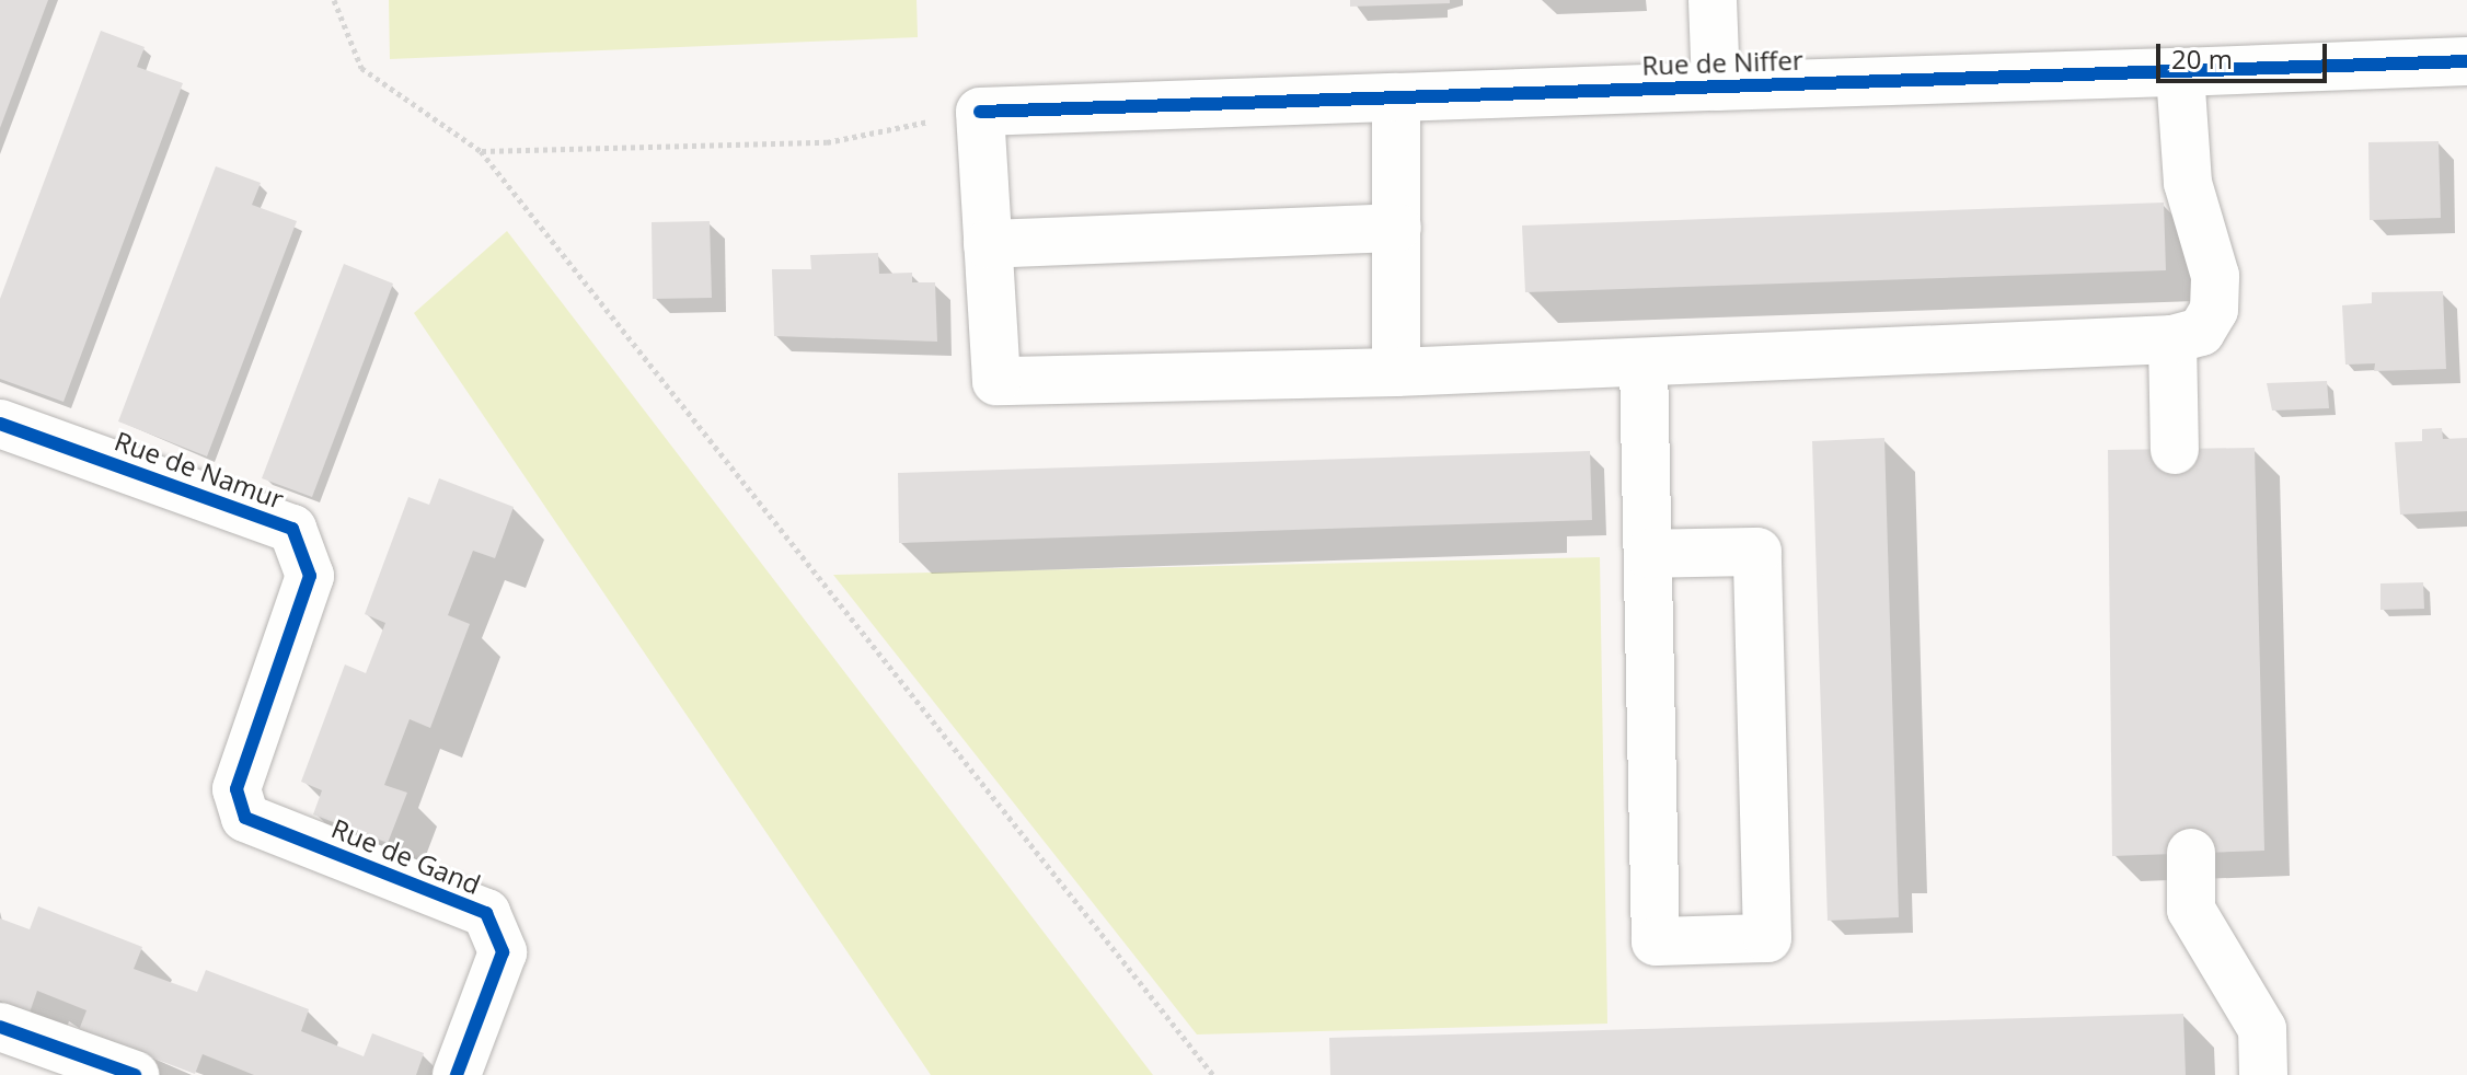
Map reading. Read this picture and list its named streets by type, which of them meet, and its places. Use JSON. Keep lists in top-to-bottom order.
{
  "streets": {
    "street": ["Rue de Niffer", "Rue de Namur", "Rue de Gand"]
  },
  "crossings": [
    ["Rue de Namur", "Rue de Gand"]
  ],
  "scale_bar": "20 m"
}
